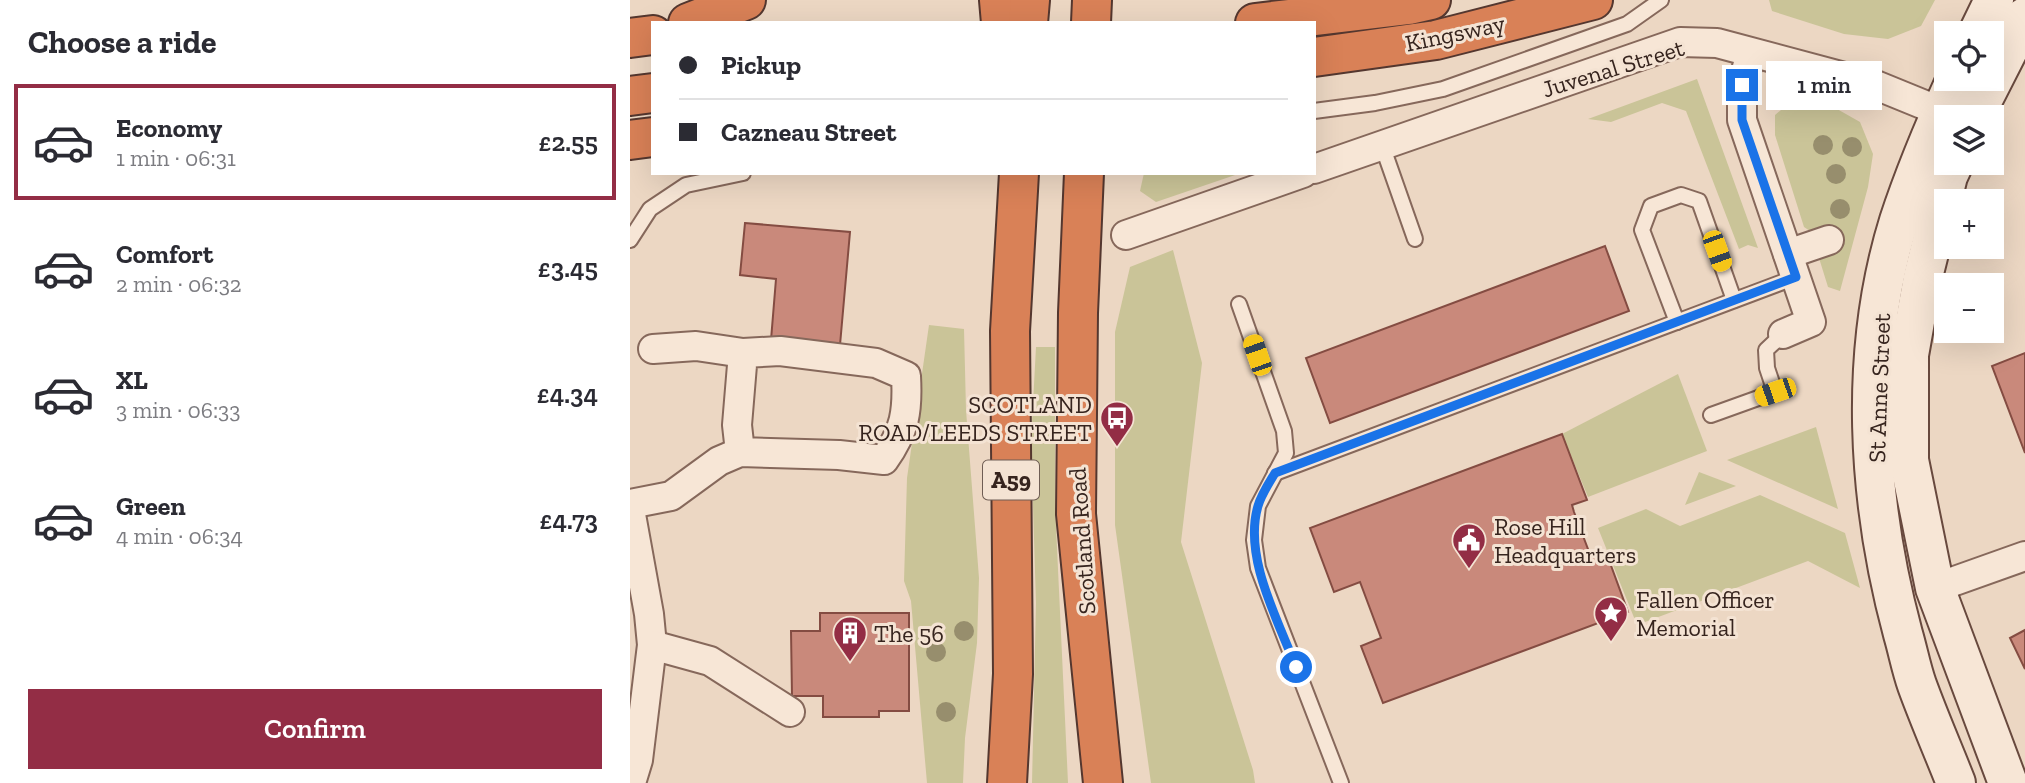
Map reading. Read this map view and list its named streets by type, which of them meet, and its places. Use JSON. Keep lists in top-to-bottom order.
{
  "streets": {
    "highway": ["Kingsway", "A59", "Scotland Road"],
    "main road": ["St Anne Street"],
    "street": ["Juvenal Street"]
  },
  "places": {
    "bus stop": ["SCOTLAND ROAD/LEEDS STREET"],
    "public building": ["Rose Hill Headquarters"],
    "place": ["Fallen Officer Memorial"],
    "building": ["The 56"]
  },
  "page": {
    "heading": "Choose a ride",
    "map_buttons": ["+", "−"],
    "banner": ["Pickup", "Cazneau Street"],
    "bubble": "1 min",
    "list": [
      {
        "name": "Economy",
        "note": "1 min · 06:31",
        "value": "£2.55"
      },
      {
        "name": "Comfort",
        "note": "2 min · 06:32",
        "value": "£3.45"
      },
      {
        "name": "XL",
        "note": "3 min · 06:33",
        "value": "£4.34"
      },
      {
        "name": "Green",
        "note": "4 min · 06:34",
        "value": "£4.73"
      }
    ],
    "buttons": "Confirm"
  }
}
